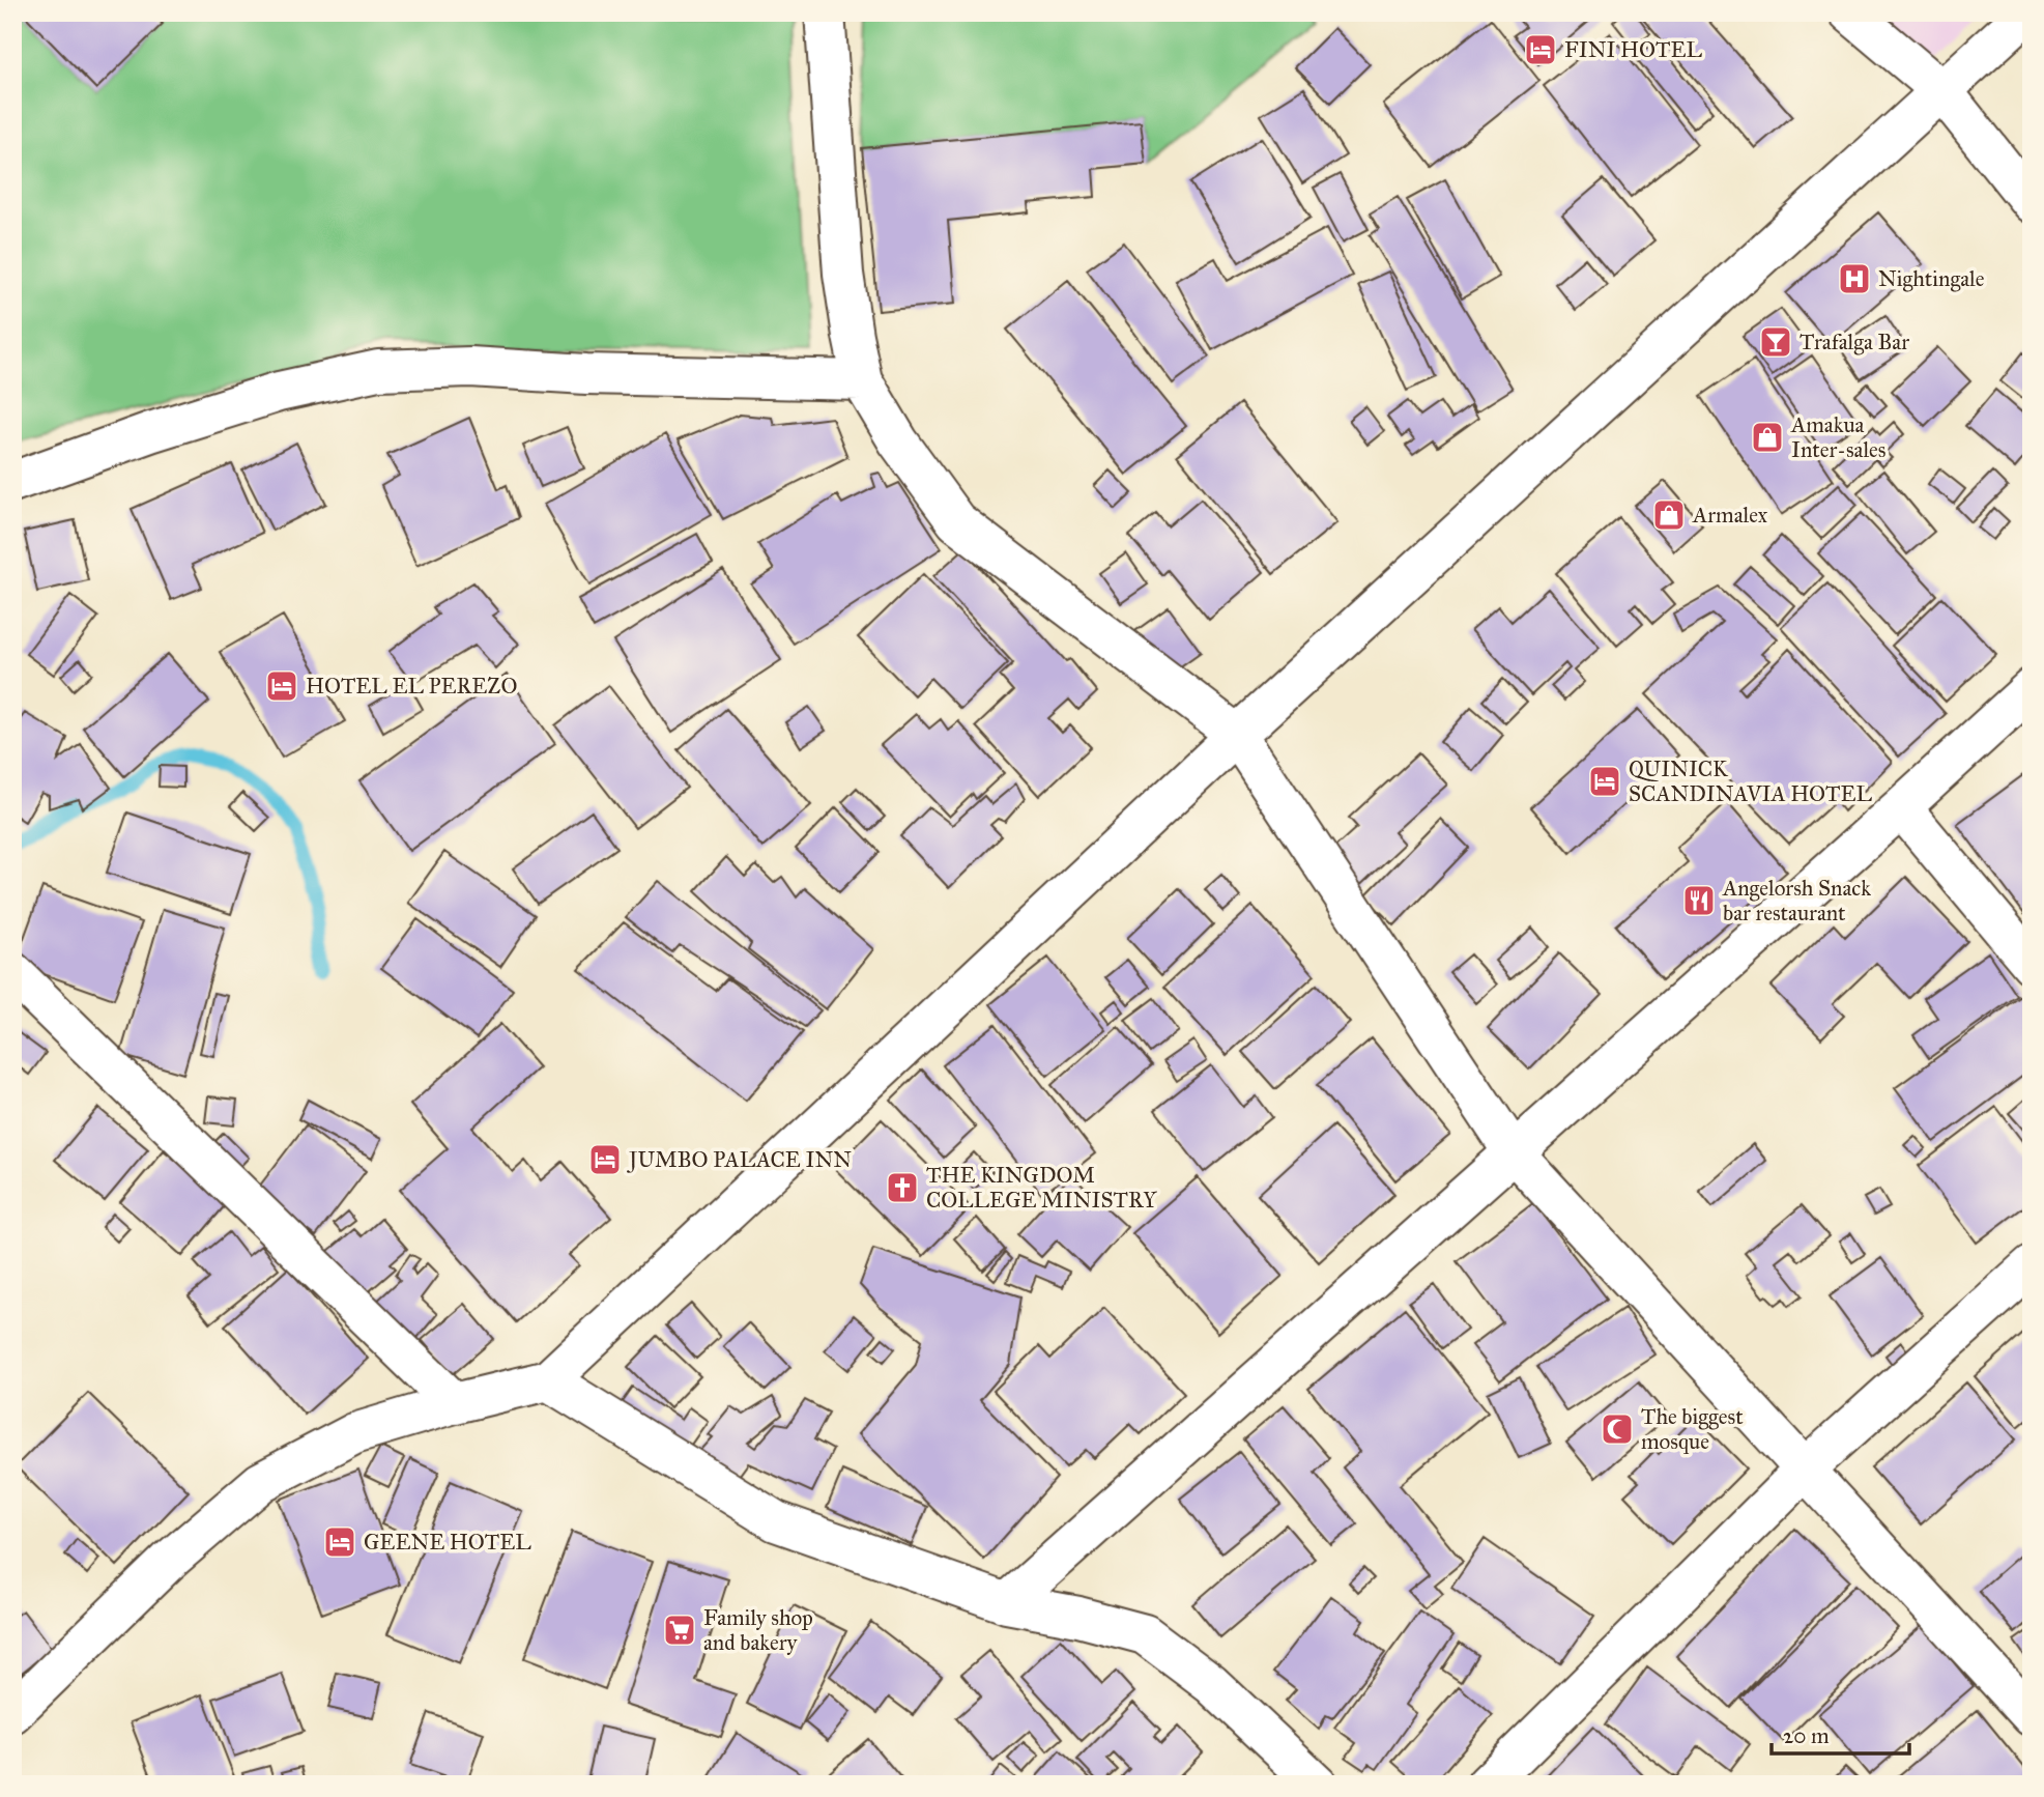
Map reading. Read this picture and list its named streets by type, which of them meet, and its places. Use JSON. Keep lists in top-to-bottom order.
{
  "places": {
    "hotel": [
      "FINI HOTEL",
      "HOTEL EL PEREZO",
      "QUINICK SCANDINAVIA HOTEL",
      "JUMBO PALACE INN",
      "GEENE HOTEL"
    ],
    "hospital": ["Nightingale"],
    "bar": ["Trafalga Bar"],
    "shop": ["Amakua Inter-sales", "Armalex"],
    "restaurant": ["Angelorsh Snack bar restaurant"],
    "church": ["THE KINGDOM COLLEGE MINISTRY"],
    "mosque": ["The biggest mosque"],
    "supermarket": ["Family shop and bakery"]
  },
  "scale_bar": "20 m"
}
